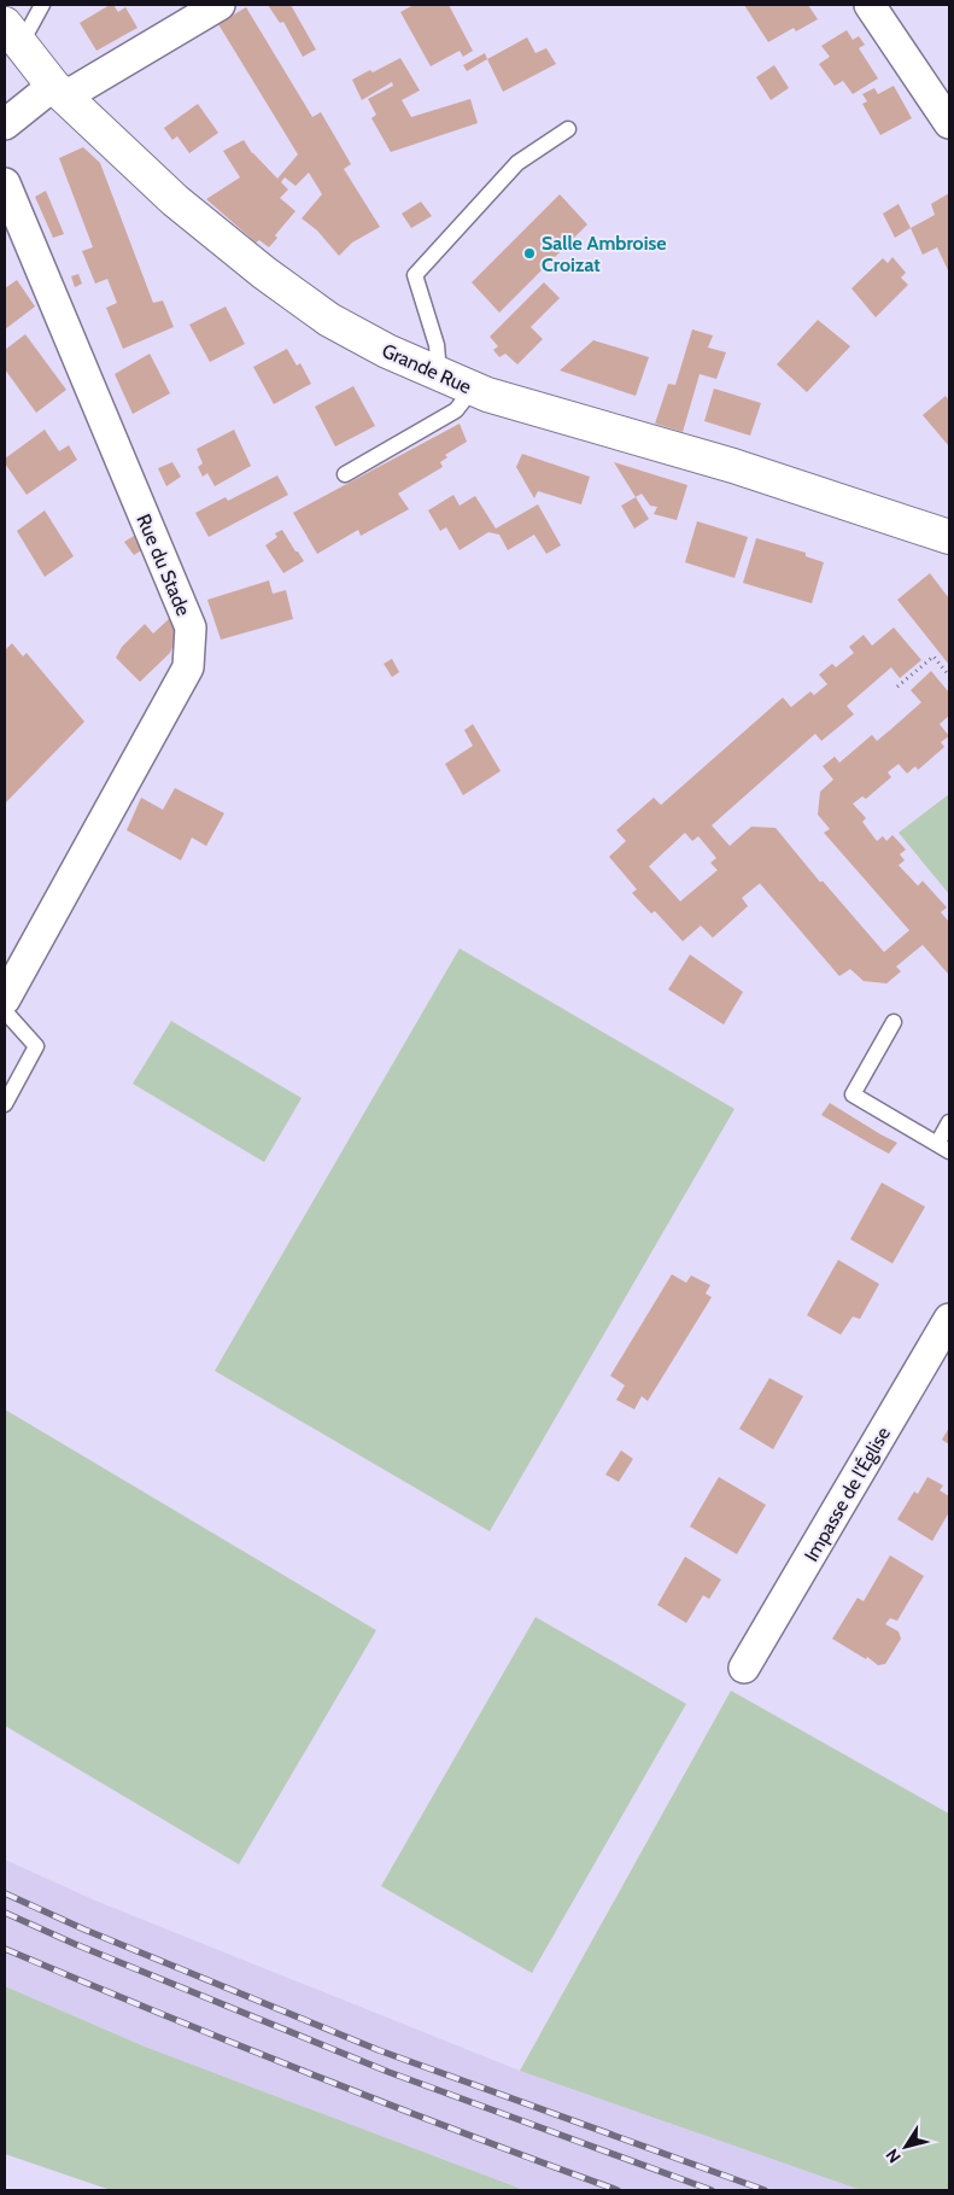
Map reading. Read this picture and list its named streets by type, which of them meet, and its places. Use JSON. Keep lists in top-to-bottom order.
{
  "streets": {
    "main road": ["Grande Rue"],
    "street": ["Rue du Stade", "Impasse de l'Église"]
  },
  "places": ["Salle Ambroise Croizat"],
  "north": "bottom left"
}
